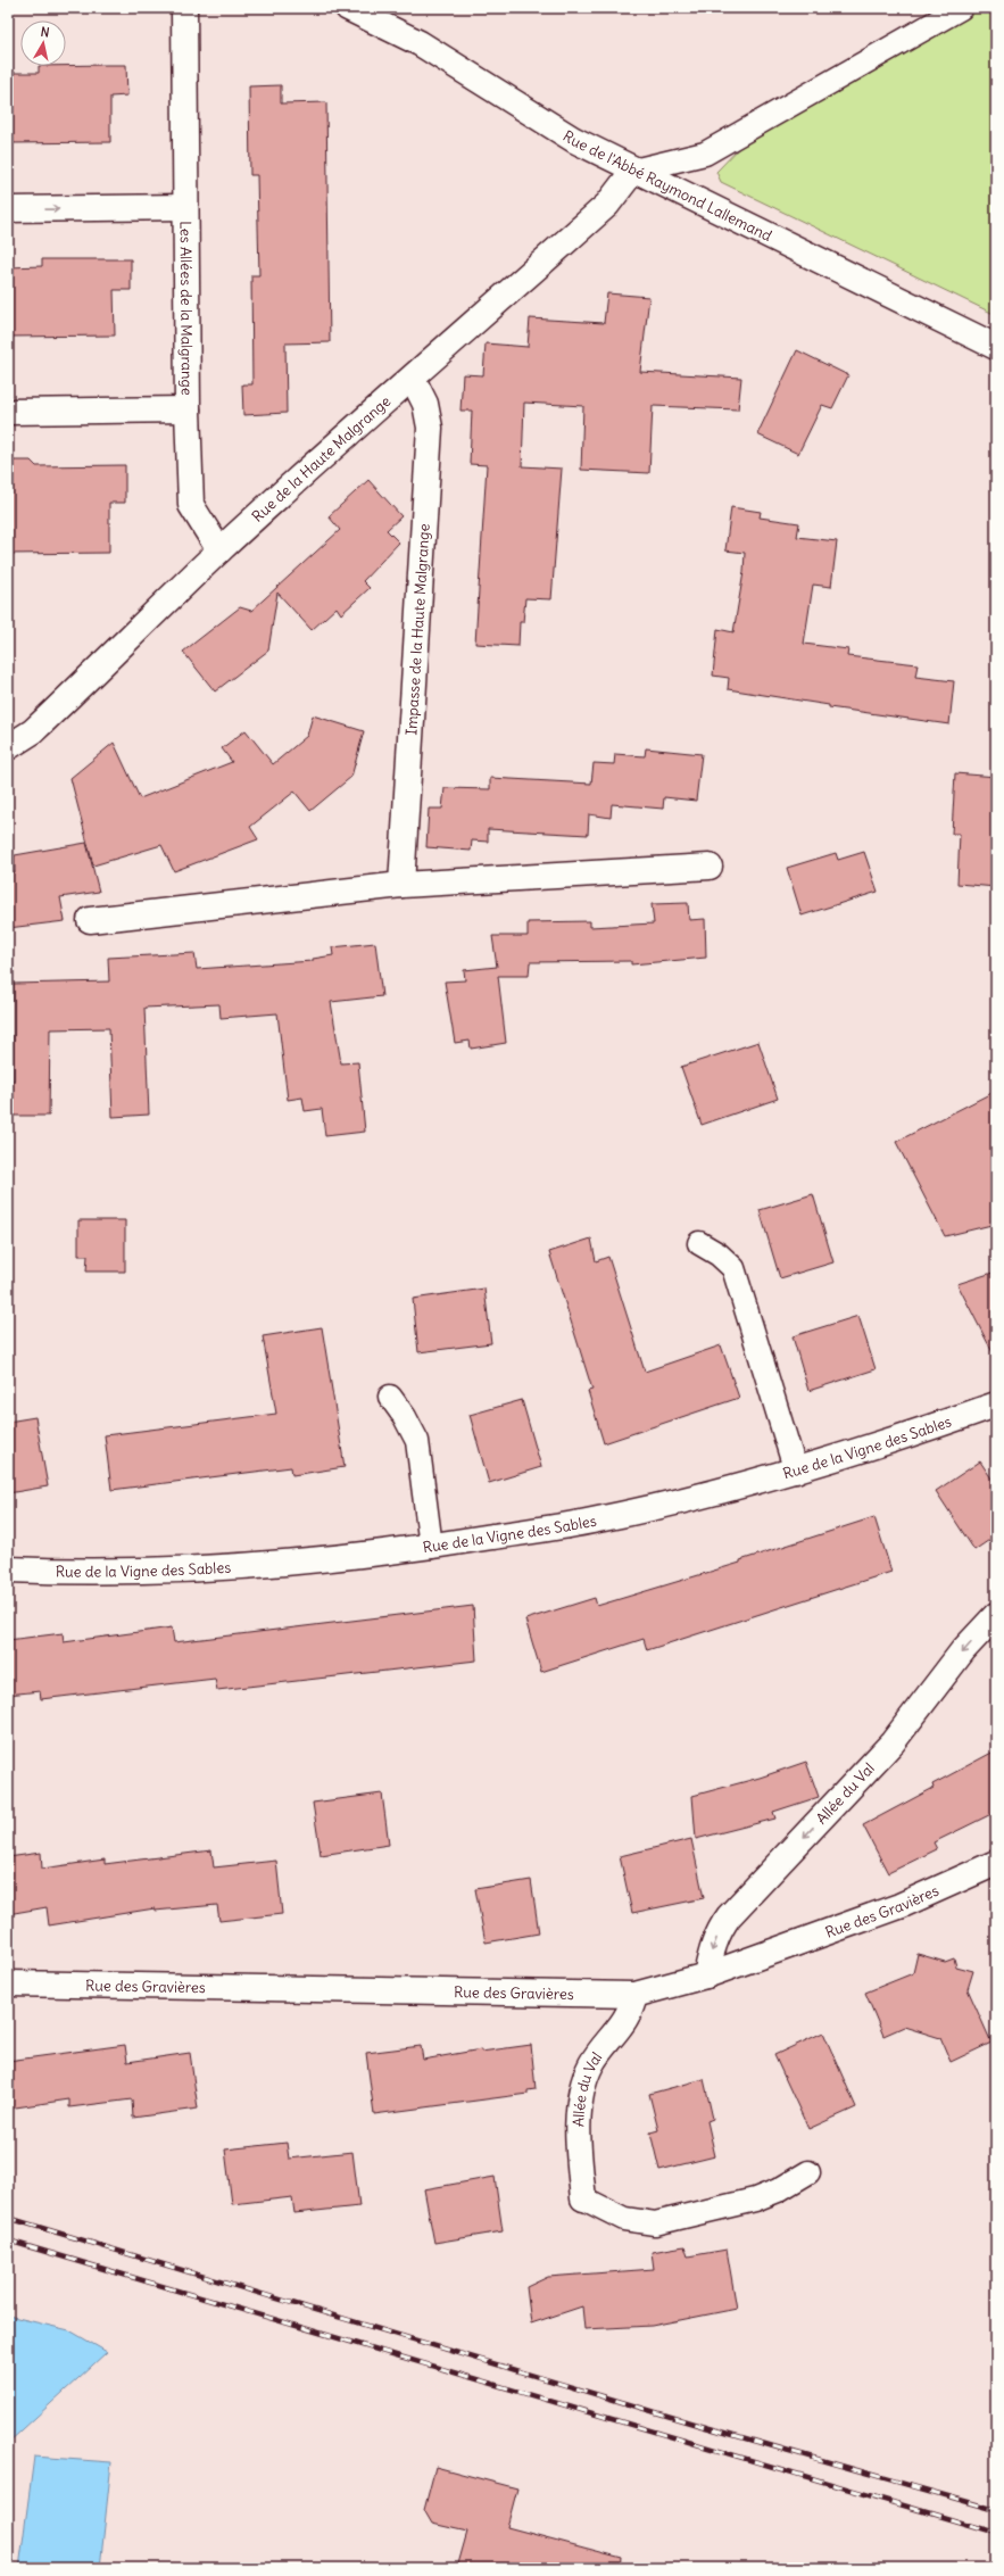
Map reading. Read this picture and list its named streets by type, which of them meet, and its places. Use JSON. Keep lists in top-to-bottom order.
{
  "streets": {
    "street": [
      "Rue de l'Abbé Raymond Lallemand",
      "Les Allées de la Malgrange",
      "Rue de la Haute Malgrange",
      "Impasse de la Haute Malgrange",
      "Rue de la Vigne des Sables",
      "Allée du Val",
      "Rue des Gravières"
    ]
  },
  "crossings": [
    ["Rue de l'Abbé Raymond Lallemand", "Rue de la Haute Malgrange"],
    ["Les Allées de la Malgrange", "Rue de la Haute Malgrange"],
    ["Rue de la Haute Malgrange", "Impasse de la Haute Malgrange"],
    ["Allée du Val", "Rue des Gravières"]
  ],
  "one_way": ["Allée du Val"],
  "north": "top"
}
